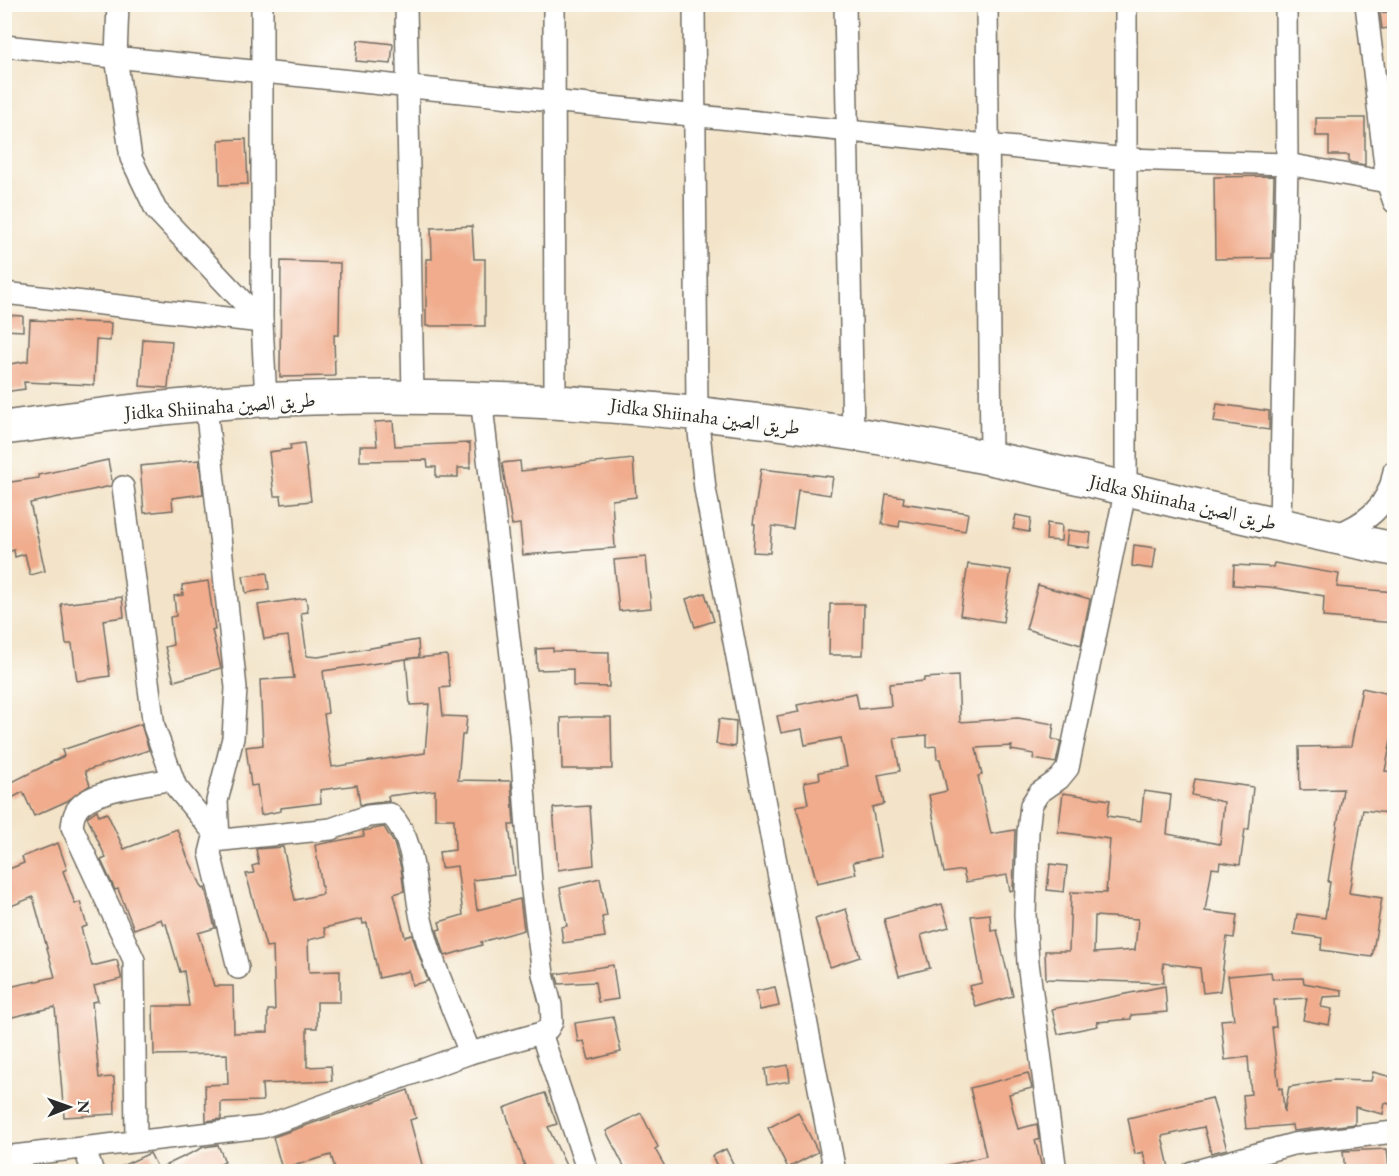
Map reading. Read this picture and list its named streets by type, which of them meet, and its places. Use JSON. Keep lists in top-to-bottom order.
{
  "streets": {
    "main road": ["Jidka Shiinaha طريق الصين"]
  },
  "north": "right"
}
